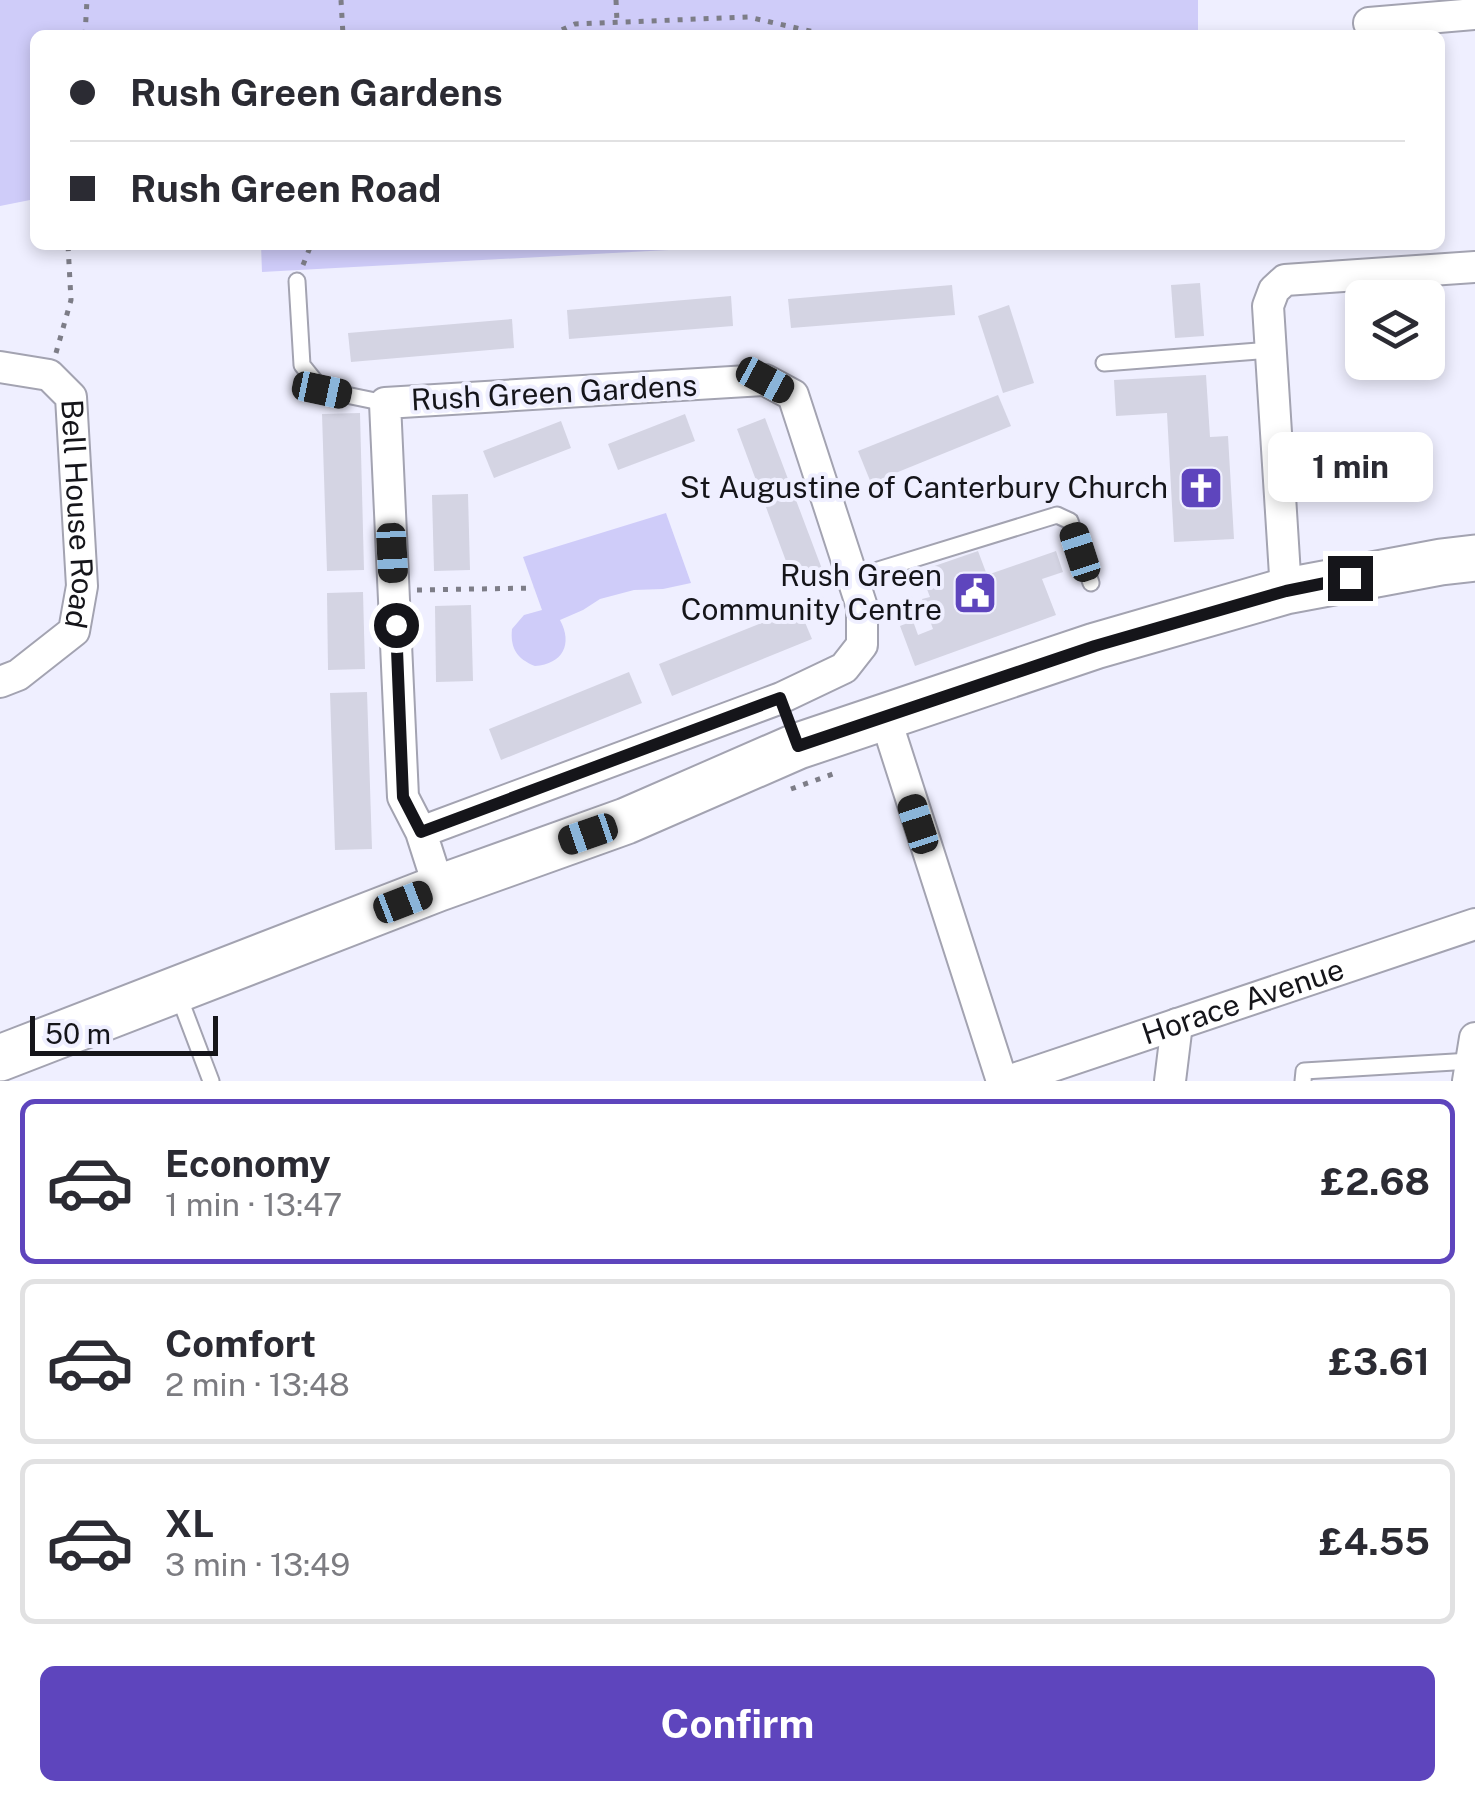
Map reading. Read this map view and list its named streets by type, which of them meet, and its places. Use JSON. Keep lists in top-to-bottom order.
{
  "streets": {
    "street": ["Rush Green Gardens", "Bell House Road", "Horace Avenue"]
  },
  "places": {
    "church": ["St Augustine of Canterbury Church"],
    "public building": ["Rush Green Community Centre"]
  },
  "scale_bar": "50 m",
  "page": {
    "banner": ["Rush Green Gardens", "Rush Green Road"],
    "bubble": "1 min",
    "scale": "50 m",
    "list": [
      {
        "name": "Economy",
        "note": "1 min · 13:47",
        "value": "£2.68"
      },
      {
        "name": "Comfort",
        "note": "2 min · 13:48",
        "value": "£3.61"
      },
      {
        "name": "XL",
        "note": "3 min · 13:49",
        "value": "£4.55"
      }
    ],
    "buttons": "Confirm"
  }
}
